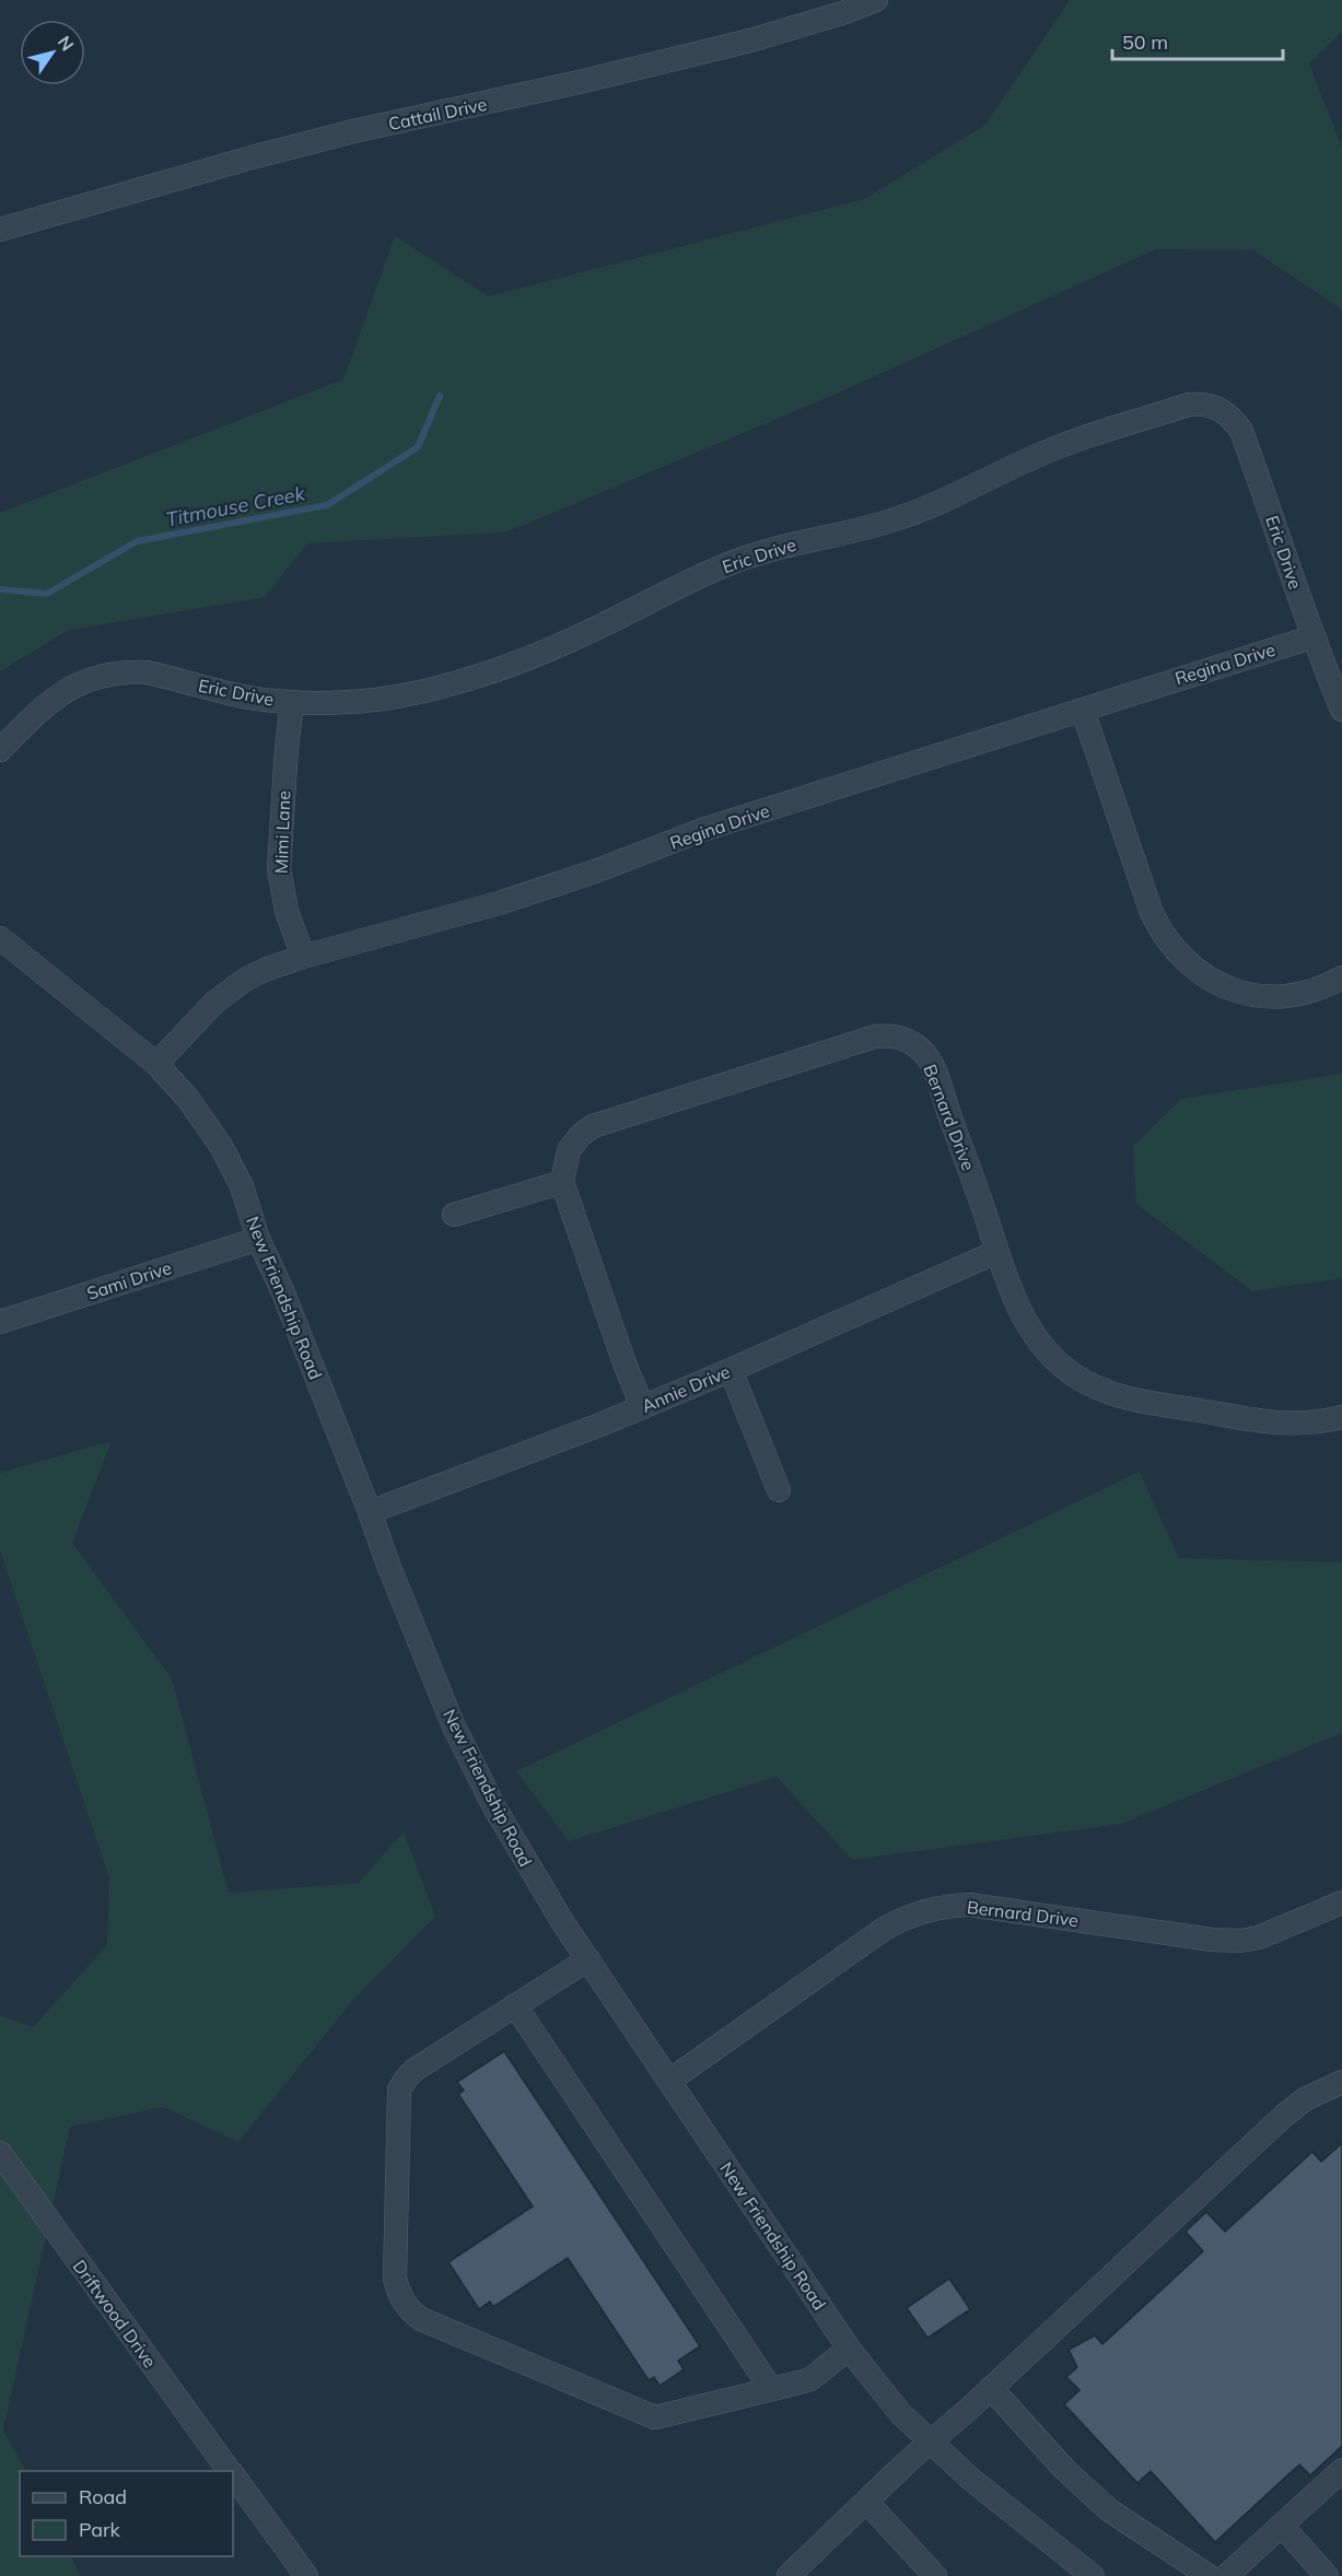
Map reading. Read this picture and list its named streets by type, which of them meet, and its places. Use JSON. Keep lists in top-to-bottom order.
{
  "streets": {
    "street": [
      "Cattail Drive",
      "Eric Drive",
      "Regina Drive",
      "Mimi Lane",
      "Bernard Drive",
      "Sami Drive",
      "New Friendship Road",
      "Annie Drive",
      "Driftwood Drive"
    ]
  },
  "crossings": [
    ["Eric Drive", "Regina Drive"],
    ["Eric Drive", "Mimi Lane"],
    ["Regina Drive", "Mimi Lane"],
    ["Regina Drive", "New Friendship Road"],
    ["Bernard Drive", "New Friendship Road"],
    ["Bernard Drive", "Annie Drive"],
    ["Sami Drive", "New Friendship Road"],
    ["New Friendship Road", "Annie Drive"]
  ],
  "water": ["Titmouse Creek"],
  "legend": ["Road", "Park"],
  "scale_bar": "50 m",
  "north": "top right"
}
